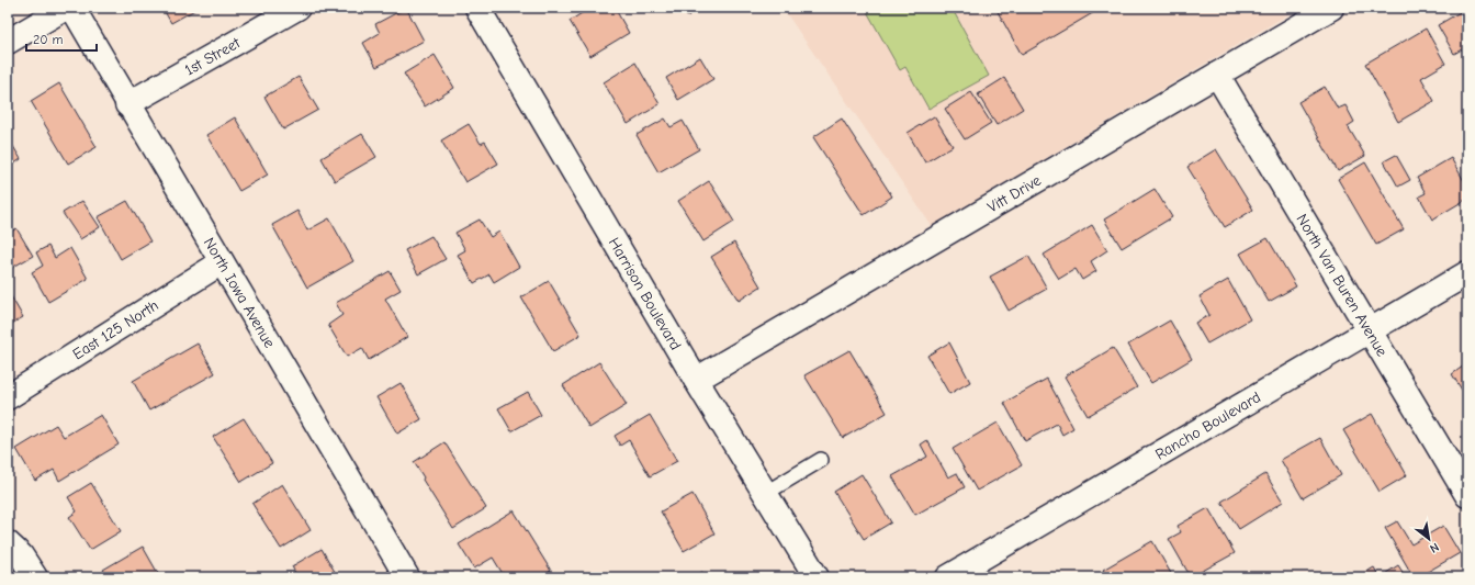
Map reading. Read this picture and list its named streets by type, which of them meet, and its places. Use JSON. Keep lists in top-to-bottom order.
{
  "streets": {
    "street": [
      "1st Street",
      "Vitt Drive",
      "North Van Buren Avenue",
      "North Iowa Avenue",
      "Harrison Boulevard",
      "East 125 North",
      "Rancho Boulevard"
    ]
  },
  "crossings": [
    ["1st Street", "North Iowa Avenue"],
    ["Vitt Drive", "North Van Buren Avenue"],
    ["Vitt Drive", "Harrison Boulevard"],
    ["North Van Buren Avenue", "Rancho Boulevard"],
    ["North Iowa Avenue", "East 125 North"]
  ],
  "scale_bar": "20 m",
  "north": "bottom right"
}
